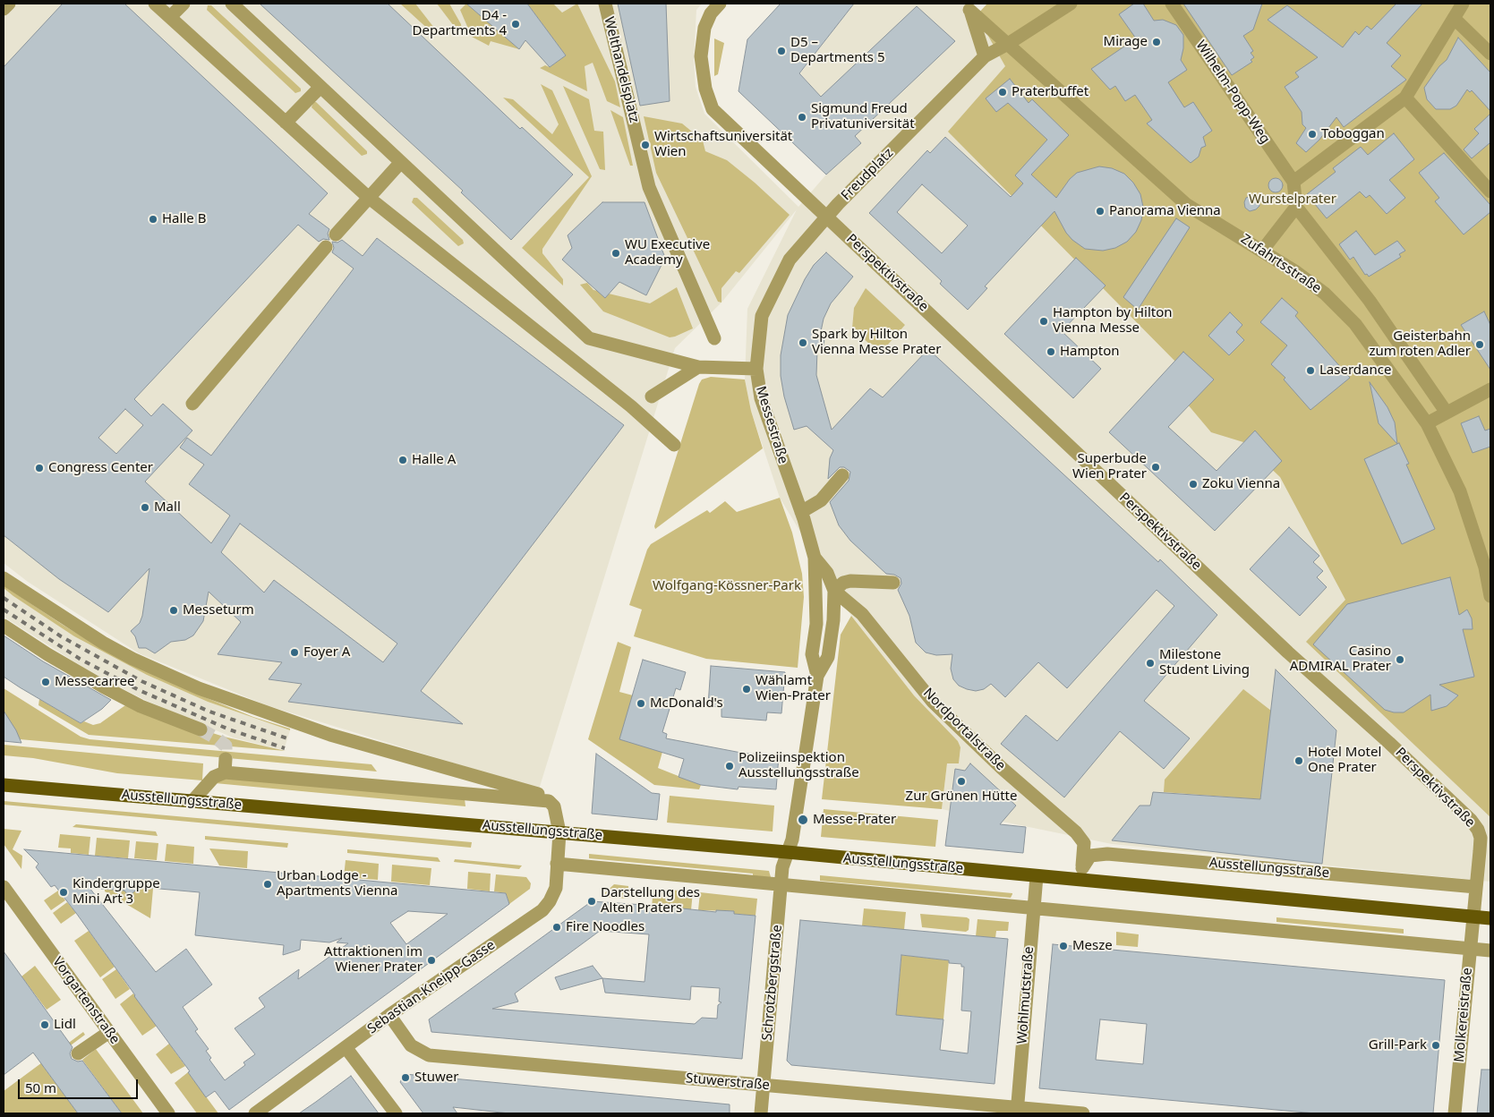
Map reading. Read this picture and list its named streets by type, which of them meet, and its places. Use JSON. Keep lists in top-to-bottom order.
{
  "streets": {
    "main road": ["Ausstellungsstraße"],
    "street": [
      "Welthandelsplatz",
      "Wilhelm-Popp-Weg",
      "Freudplatz",
      "Zufahrtsstraße",
      "Perspektivstraße",
      "Messestraße",
      "Nordportalstraße",
      "Schrotzbergstraße",
      "Sebastian-Kneipp-Gasse",
      "Wohlmutstraße",
      "Vorgartenstraße",
      "Molkereistraße",
      "Stuwerstraße"
    ]
  },
  "crossings": [
    ["Freudplatz", "Zufahrtsstraße"],
    ["Freudplatz", "Perspektivstraße"],
    ["Freudplatz", "Messestraße"],
    ["Perspektivstraße", "Messestraße"],
    ["Perspektivstraße", "Ausstellungsstraße"],
    ["Perspektivstraße", "Molkereistraße"],
    ["Messestraße", "Nordportalstraße"],
    ["Nordportalstraße", "Ausstellungsstraße"],
    ["Ausstellungsstraße", "Schrotzbergstraße"],
    ["Ausstellungsstraße", "Sebastian-Kneipp-Gasse"],
    ["Ausstellungsstraße", "Wohlmutstraße"],
    ["Ausstellungsstraße", "Molkereistraße"],
    ["Schrotzbergstraße", "Stuwerstraße"],
    ["Sebastian-Kneipp-Gasse", "Stuwerstraße"],
    ["Wohlmutstraße", "Stuwerstraße"]
  ],
  "parks": ["Wurstelprater", "Wolfgang-Kössner-Park"],
  "places": [
    "D4 - Departments 4",
    "Mirage",
    "D5 – Departments 5",
    "Praterbuffet",
    "Sigmund Freud Privatuniversität",
    "Toboggan",
    "Wirtschaftsuniversität Wien",
    "Panorama Vienna",
    "Halle B",
    "WU Executive Academy",
    "Hampton by Hilton Vienna Messe",
    "Spark by Hilton Vienna Messe Prater",
    "Geisterbahn zum roten Adler",
    "Hampton",
    "Laserdance",
    "Halle A",
    "Superbude Wien Prater",
    "Congress Center",
    "Zoku Vienna",
    "Mall",
    "Messeturm",
    "Foyer A",
    "Casino ADMIRAL Prater",
    "Milestone Student Living",
    "Messecarree",
    "Wählamt Wien-Prater",
    "McDonald's",
    "Hotel Motel One Prater",
    "Polizeiinspektion Ausstellungsstraße",
    "Zur Grünen Hütte",
    "Messe-Prater",
    "Urban Lodge - Apartments Vienna",
    "Kindergruppe Mini Art 3",
    "Darstellung des Alten Praters",
    "Fire Noodles",
    "Mesze",
    "Attraktionen im Wiener Prater",
    "Lidl",
    "Grill-Park",
    "Stuwer"
  ],
  "scale_bar": "50 m"
}
